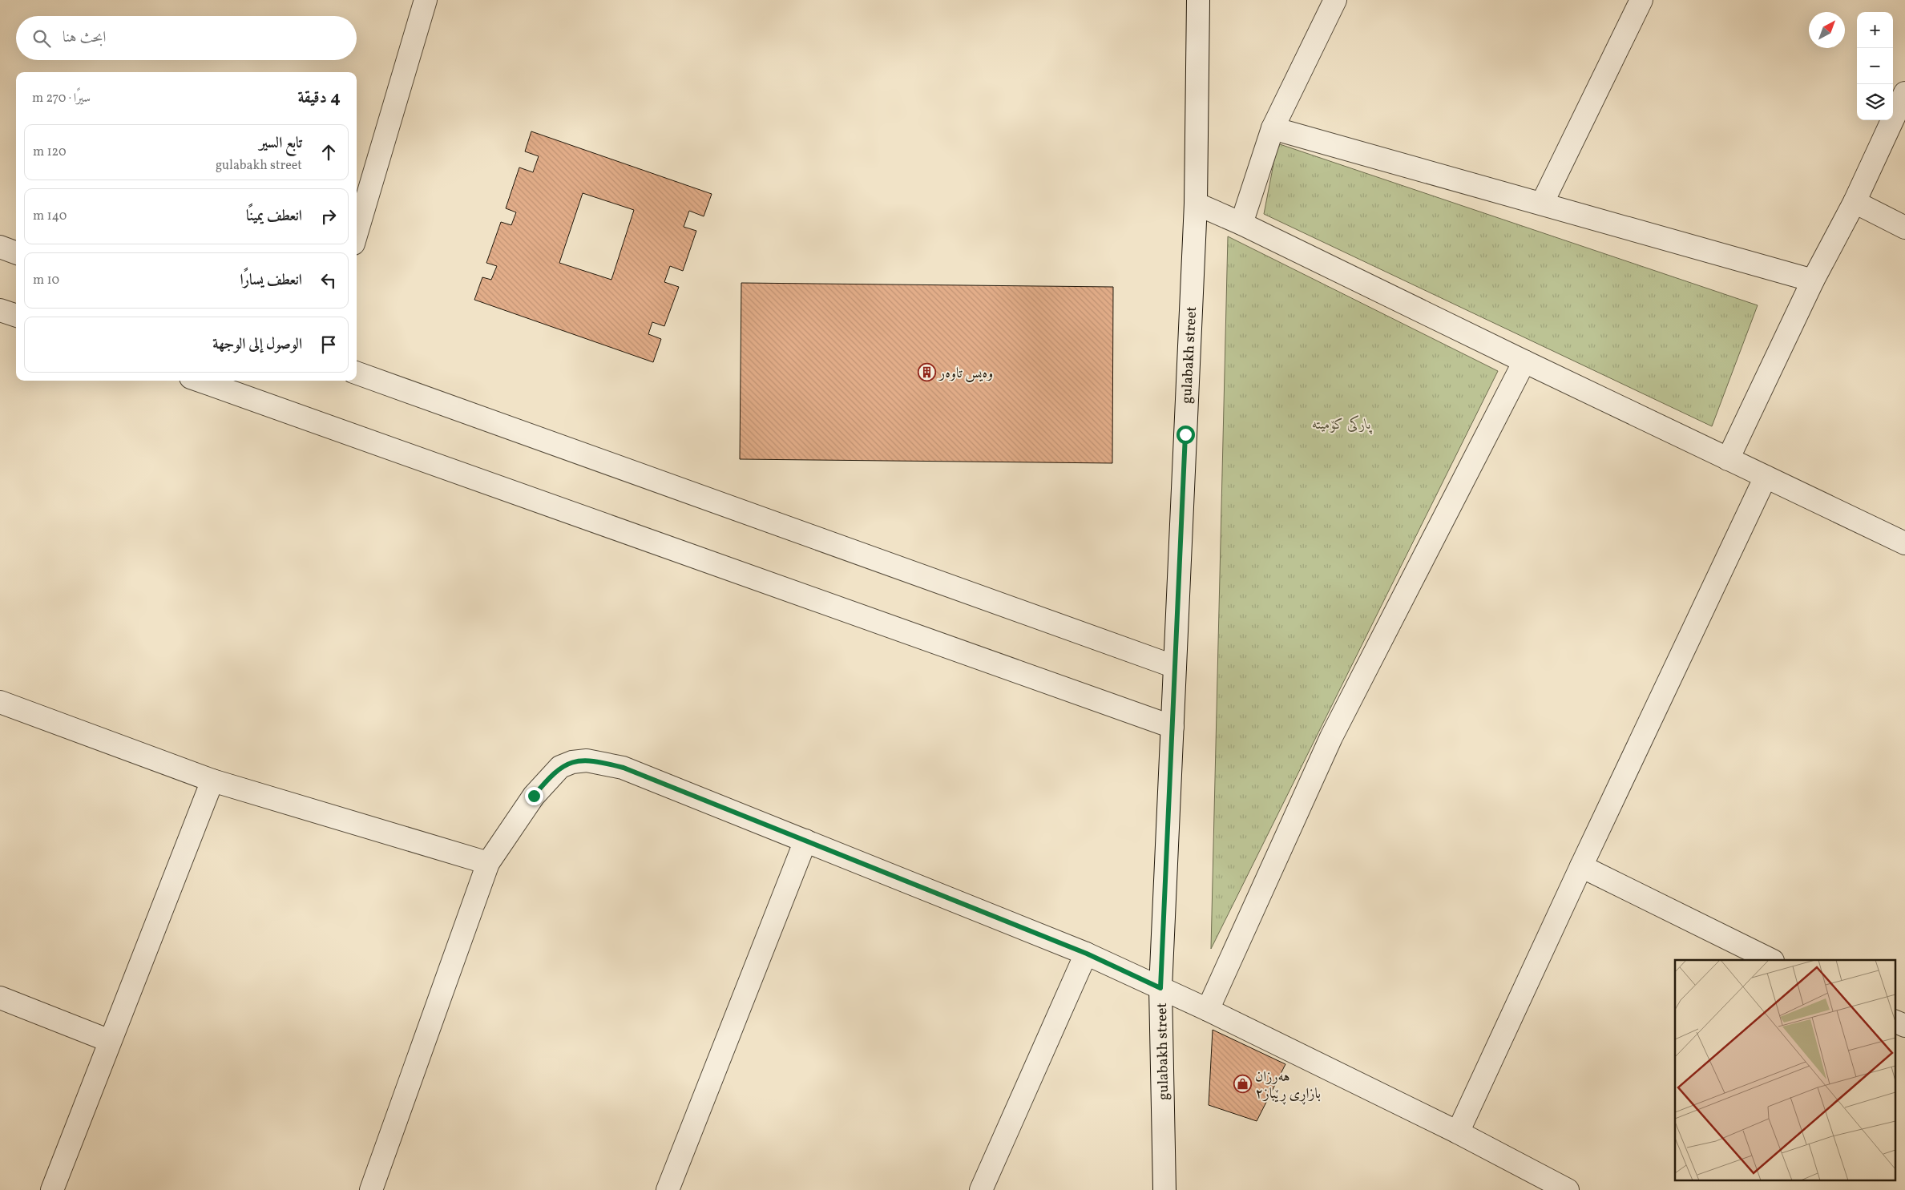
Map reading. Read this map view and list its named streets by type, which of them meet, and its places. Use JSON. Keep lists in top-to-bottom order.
{
  "streets": {
    "street": ["gulabakh street"]
  },
  "parks": ["پارکی کۆمیتە"],
  "places": {
    "building": ["وەیس تاوەر"],
    "shop": ["هەرزان بازاڕی ڕێباز٢"]
  },
  "north": "top right",
  "page": {
    "map_buttons": ["+", "−"],
    "search": "ابحث هنا",
    "heading": ["4 دقيقة", "سيرًا · 270 m"],
    "list": [
      ["تابع السير", "gulabakh street", "120 m"],
      ["انعطف يمينًا", "140 m"],
      ["انعطف يسارًا", "10 m"],
      "الوصول إلى الوجهة"
    ]
  }
}
